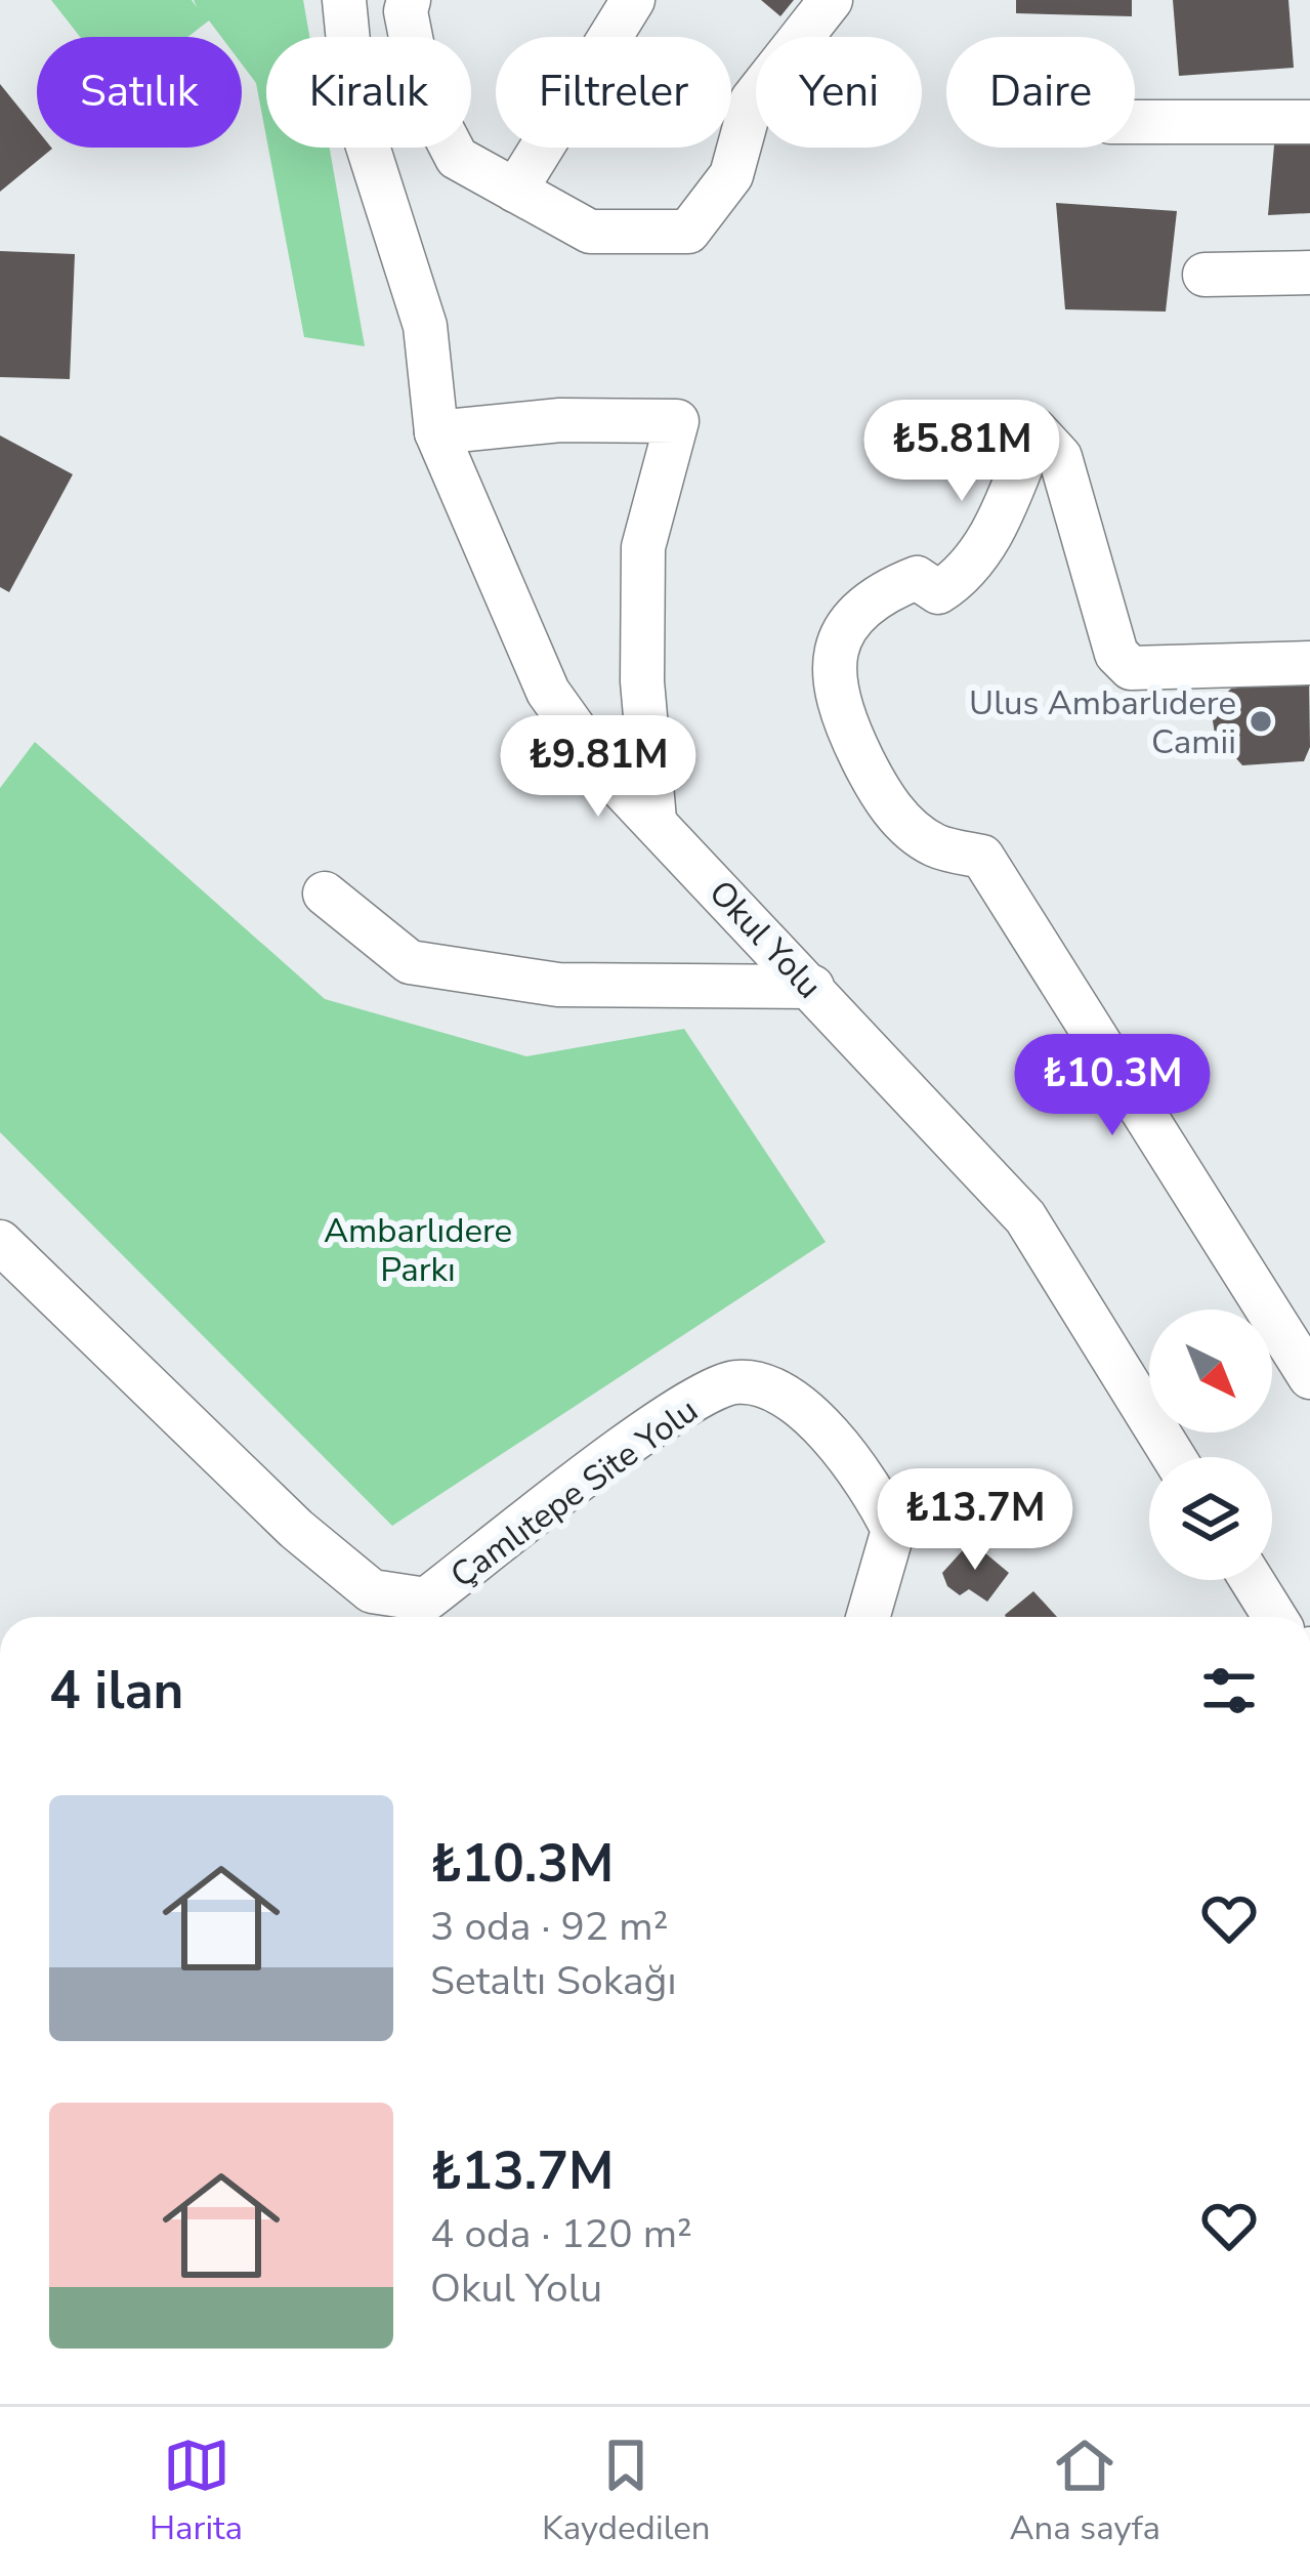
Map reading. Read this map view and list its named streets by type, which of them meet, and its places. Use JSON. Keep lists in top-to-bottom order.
{
  "streets": {
    "street": ["Okul Yolu", "Çamlıtepe Site Yolu"]
  },
  "parks": ["Ambarlıdere Parkı"],
  "places": ["Ulus Ambarlıdere Camii"],
  "north": "bottom right",
  "page": {
    "chip": [
      "Satılık",
      "Kiralık",
      "Filtreler",
      "Yeni",
      "Daire"
    ],
    "price": [
      "₺5.81M",
      "₺9.81M",
      "₺10.3M",
      "₺13.7M"
    ],
    "heading": "4 ilan",
    "list": [
      {
        "name": "₺10.3M",
        "note": "3 oda · 92 m² · Setaltı Sokağı"
      },
      {
        "name": "₺13.7M",
        "note": "4 oda · 120 m² · Okul Yolu"
      }
    ],
    "tabs": ["Harita", "Kaydedilen", "Ana sayfa"]
  }
}
